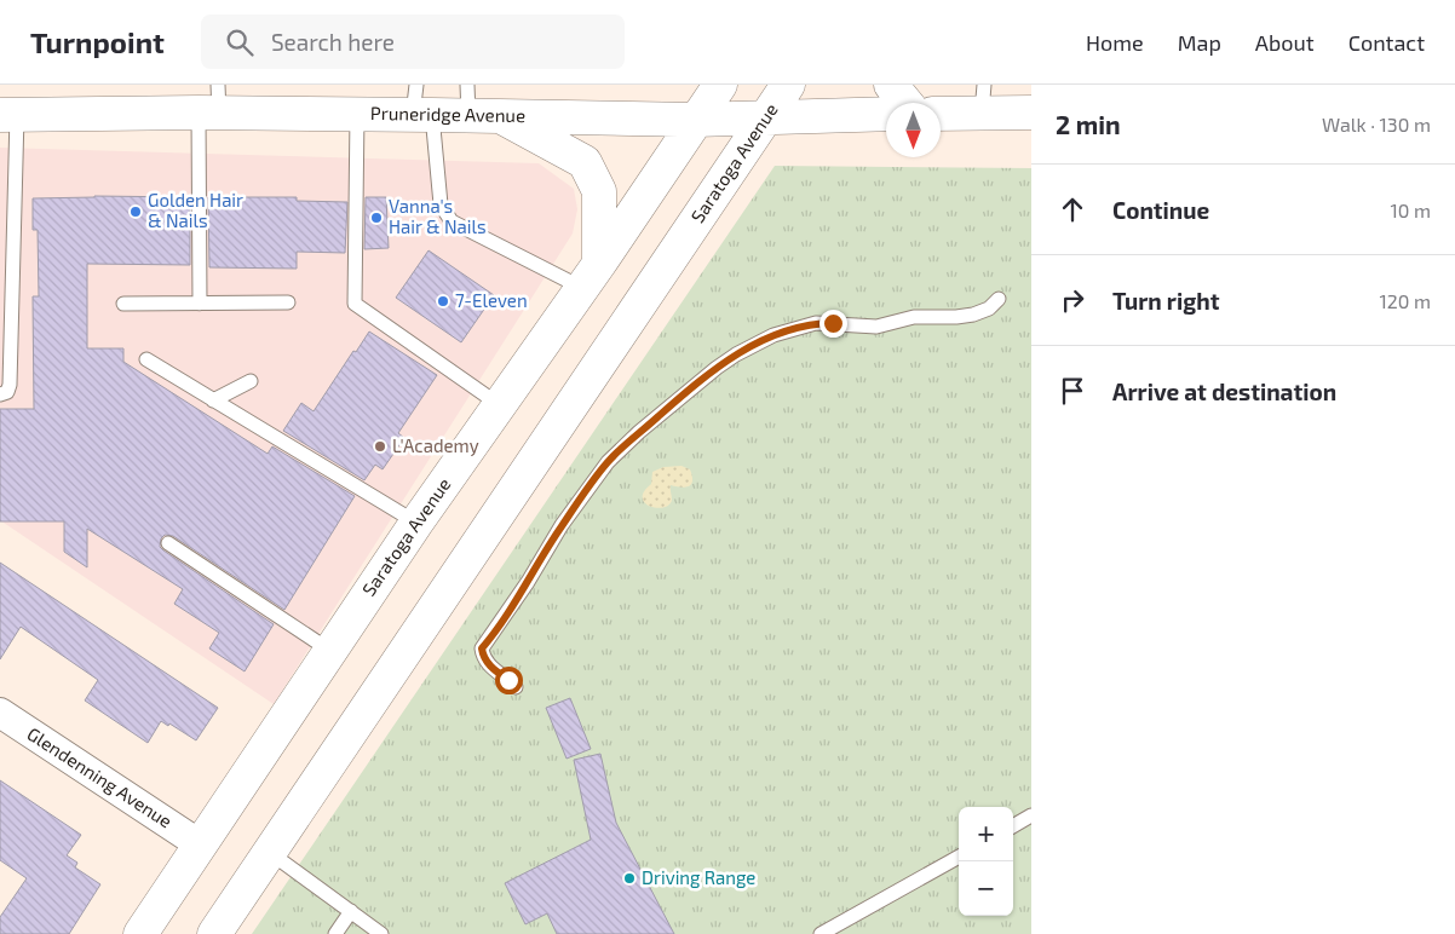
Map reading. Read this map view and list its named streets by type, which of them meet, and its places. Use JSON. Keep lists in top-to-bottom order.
{
  "streets": {
    "main road": ["Pruneridge Avenue", "Saratoga Avenue"],
    "street": ["Glendenning Avenue"]
  },
  "crossings": [
    ["Pruneridge Avenue", "Saratoga Avenue"],
    ["Saratoga Avenue", "Glendenning Avenue"]
  ],
  "places": [
    "Golden Hair & Nails",
    "Vanna's Hair & Nails",
    "7-Eleven",
    "L'Academy",
    "Driving Range"
  ],
  "north": "bottom",
  "page": {
    "header": "Turnpoint",
    "search": "Search here",
    "nav": [
      "Home",
      "Map",
      "About",
      "Contact"
    ],
    "heading": ["2 min", "Walk · 130 m"],
    "list": [
      ["Continue", "10 m"],
      ["Turn right", "120 m"],
      "Arrive at destination"
    ],
    "map_buttons": ["+", "−"]
  }
}
